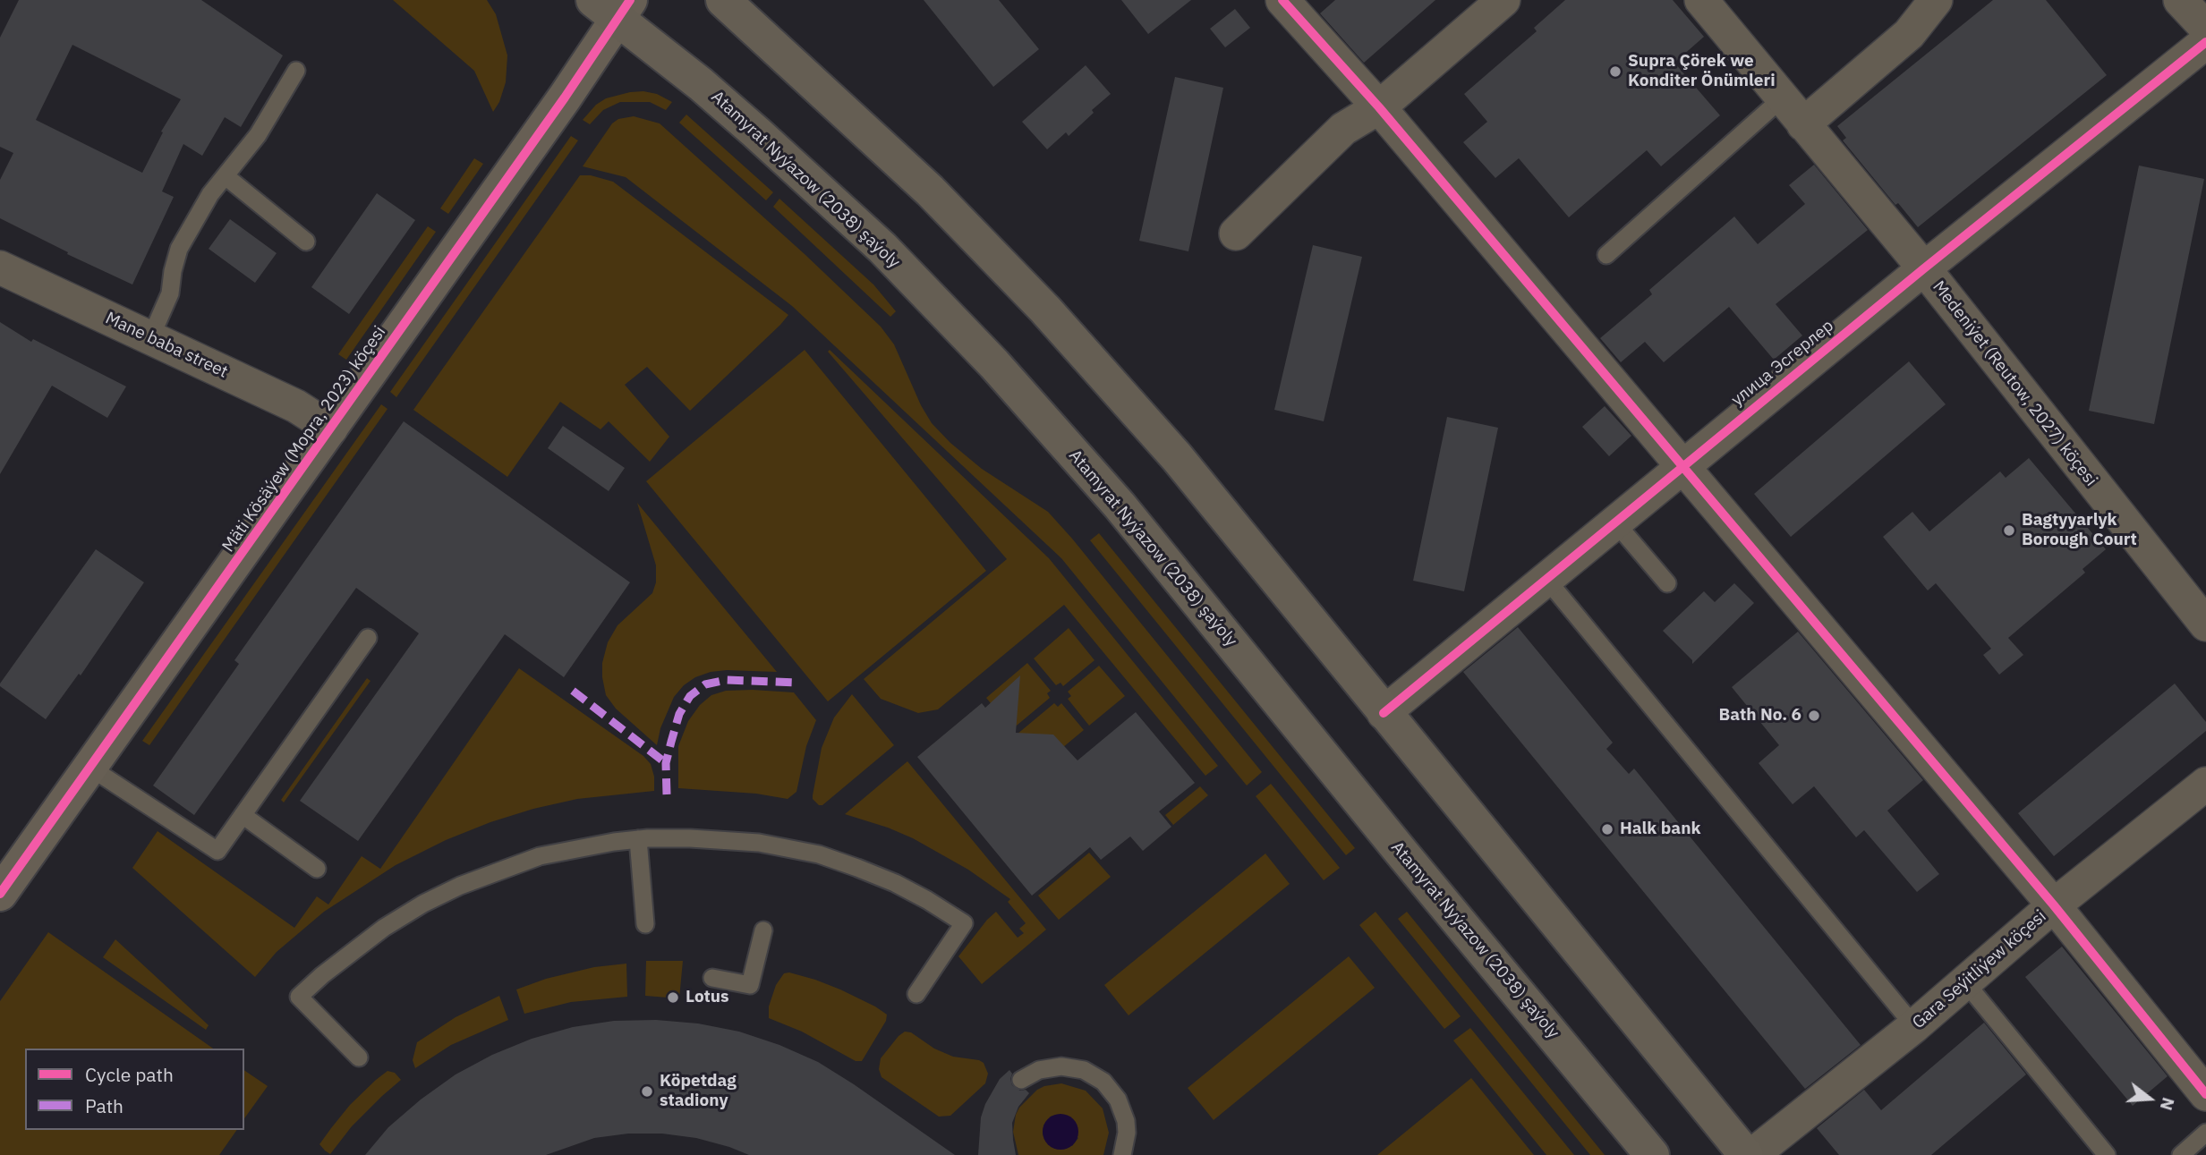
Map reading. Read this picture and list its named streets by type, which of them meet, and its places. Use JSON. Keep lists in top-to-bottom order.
{
  "streets": {
    "main road": ["Atamyrat Nyýazow (2038) şaýoly"],
    "street": [
      "Mane baba street",
      "улица Эсгерлер",
      "Medeniýet (Reutow, 2027) köçesi",
      "Mäti Kösäýew (Mopra, 2023) köçesi",
      "Gara Seýitliýew köçesi"
    ]
  },
  "crossings": [
    ["Atamyrat Nyýazow (2038) şaýoly", "Mäti Kösäýew (Mopra, 2023) köçesi"],
    ["Mane baba street", "Mäti Kösäýew (Mopra, 2023) köçesi"],
    ["улица Эсгерлер", "Medeniýet (Reutow, 2027) köçesi"]
  ],
  "places": [
    "Supra Çörek we Konditer Önümleri",
    "Bagtyyarlyk Borough Court",
    "Bath No. 6",
    "Halk bank",
    "Lotus",
    "Köpetdag stadiony"
  ],
  "legend": ["Cycle path", "Path"],
  "north": "right"
}
